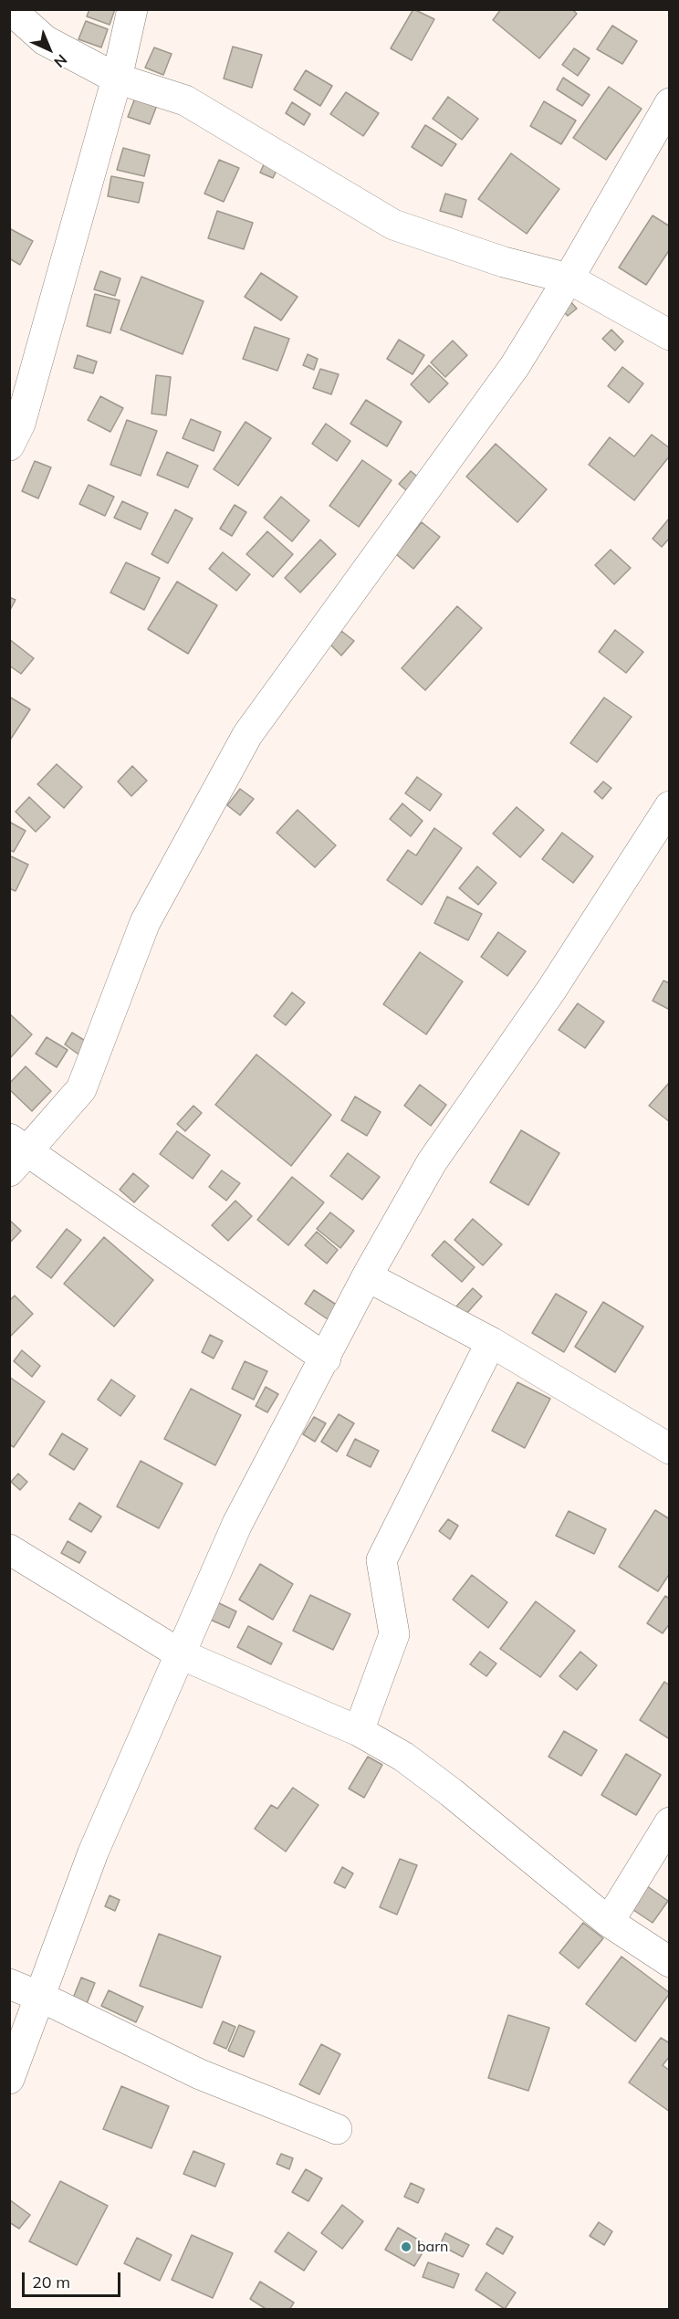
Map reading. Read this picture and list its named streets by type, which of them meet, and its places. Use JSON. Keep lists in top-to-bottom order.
{
  "places": ["barn"],
  "scale_bar": "20 m",
  "north": "bottom right"
}
